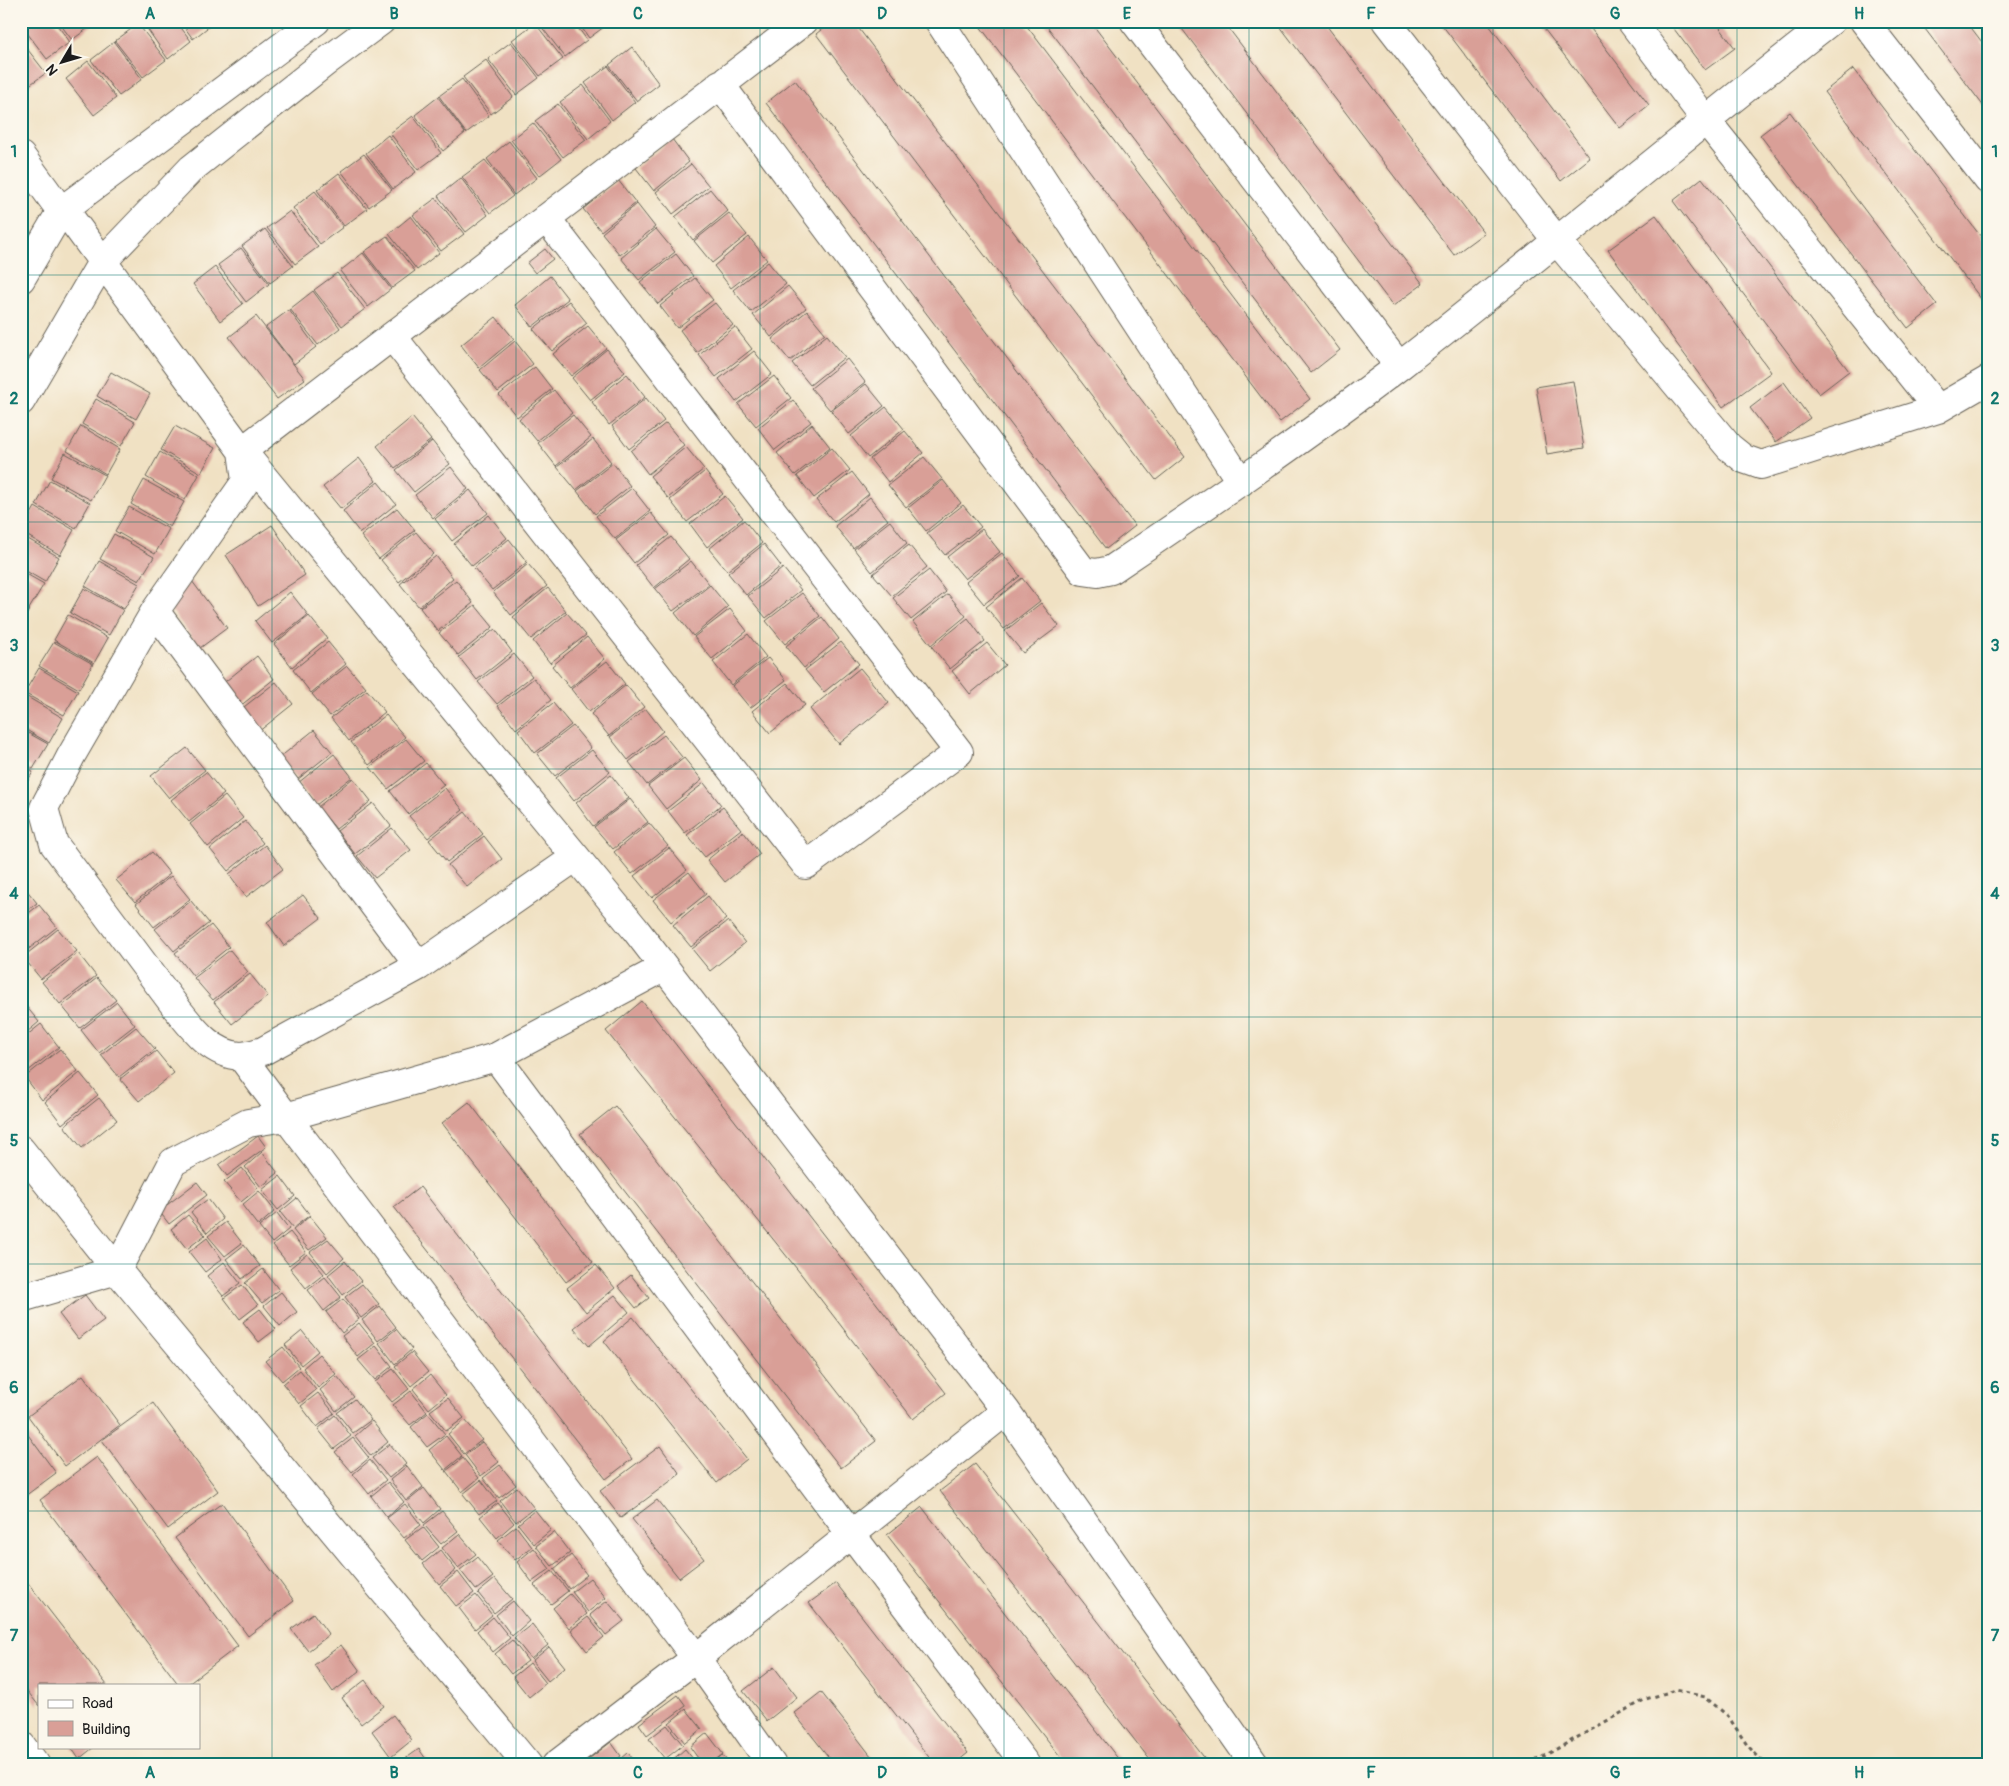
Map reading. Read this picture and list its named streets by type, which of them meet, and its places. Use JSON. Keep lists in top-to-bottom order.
{
  "legend": ["Road", "Building"],
  "north": "bottom left",
  "grid": {
    "columns": [
      "A",
      "B",
      "C",
      "D",
      "E",
      "F",
      "G",
      "H"
    ],
    "rows": [
      "1",
      "2",
      "3",
      "4",
      "5",
      "6",
      "7"
    ]
  }
}
